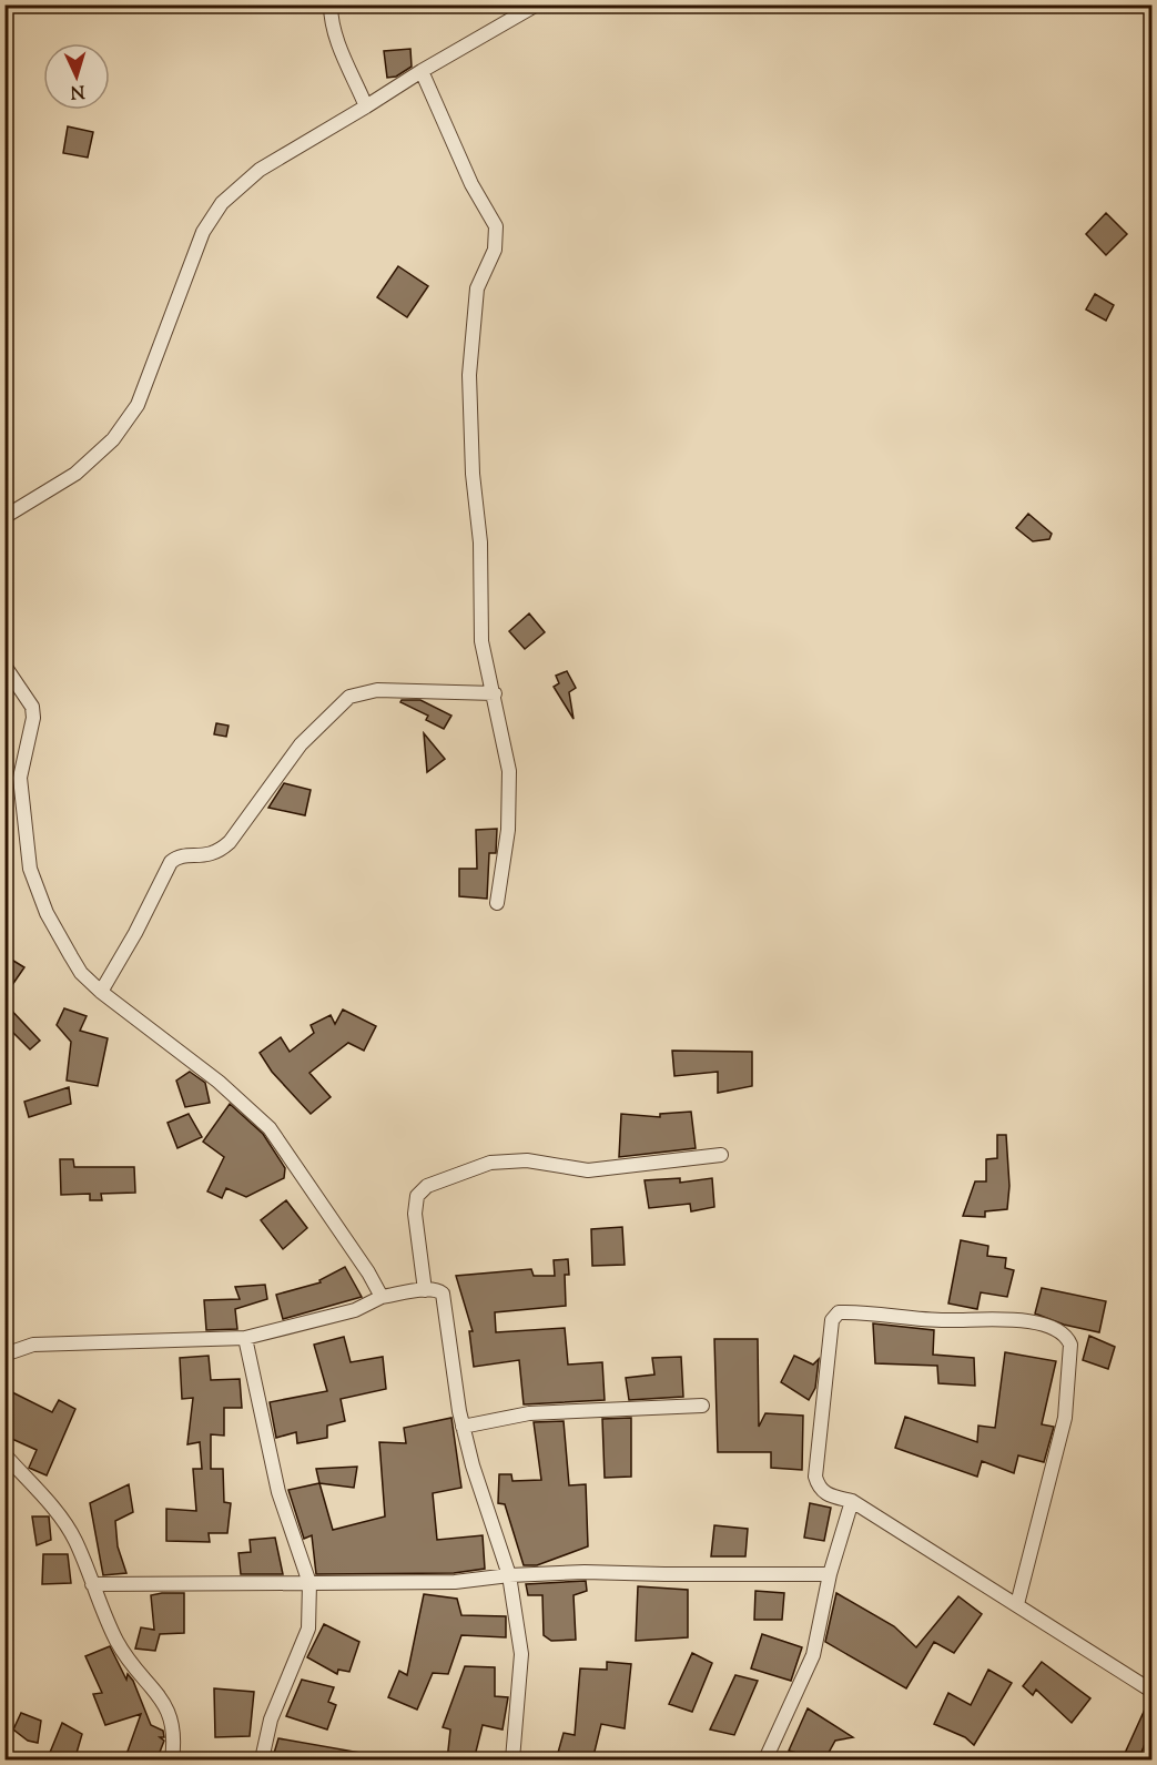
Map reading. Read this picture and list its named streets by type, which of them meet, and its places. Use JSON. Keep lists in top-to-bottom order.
{
  "north": "bottom"
}
